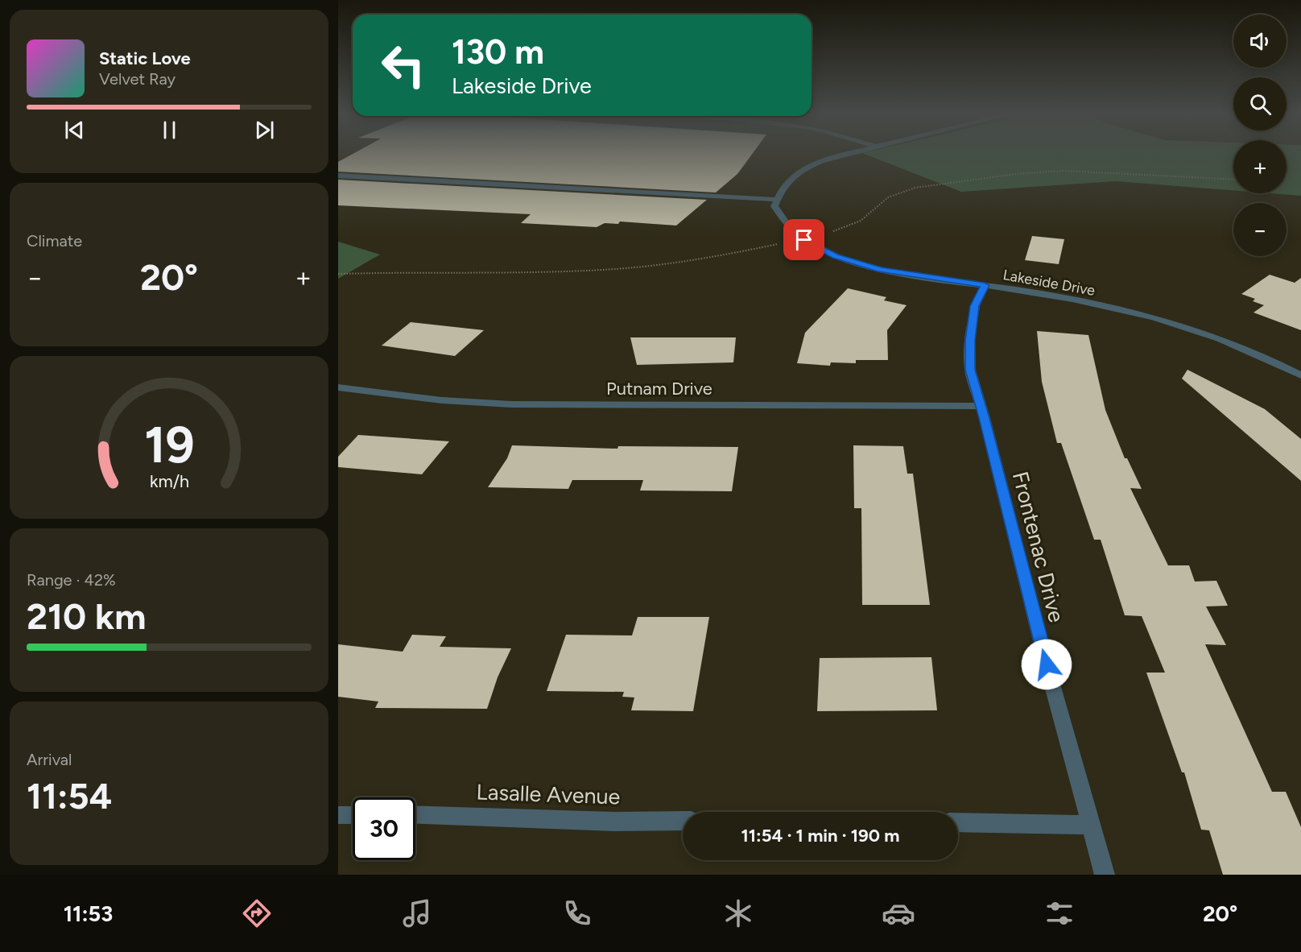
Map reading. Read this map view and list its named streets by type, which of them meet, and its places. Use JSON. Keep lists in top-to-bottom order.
{
  "streets": {
    "street": [
      "Lakeside Drive",
      "Putnam Drive",
      "Frontenac Drive",
      "Lasalle Avenue"
    ]
  },
  "crossings": [
    ["Lakeside Drive", "Frontenac Drive"],
    ["Putnam Drive", "Frontenac Drive"]
  ],
  "page": {
    "map_buttons": ["+", "−"],
    "turn": ["130 m", "Lakeside Drive"],
    "song": ["Static Love", "Velvet Ray"],
    "tile": [
      "Climate",
      ["Range · 42%", "210 km"],
      ["Arrival", "11:54"]
    ],
    "heat": ["−", "20°", "+"],
    "limit": "30",
    "trip": "11:54 · 1 min · 190 m",
    "tabs": ["11:53", "20°"],
    "gauge": ["19", "km/h"]
  }
}
